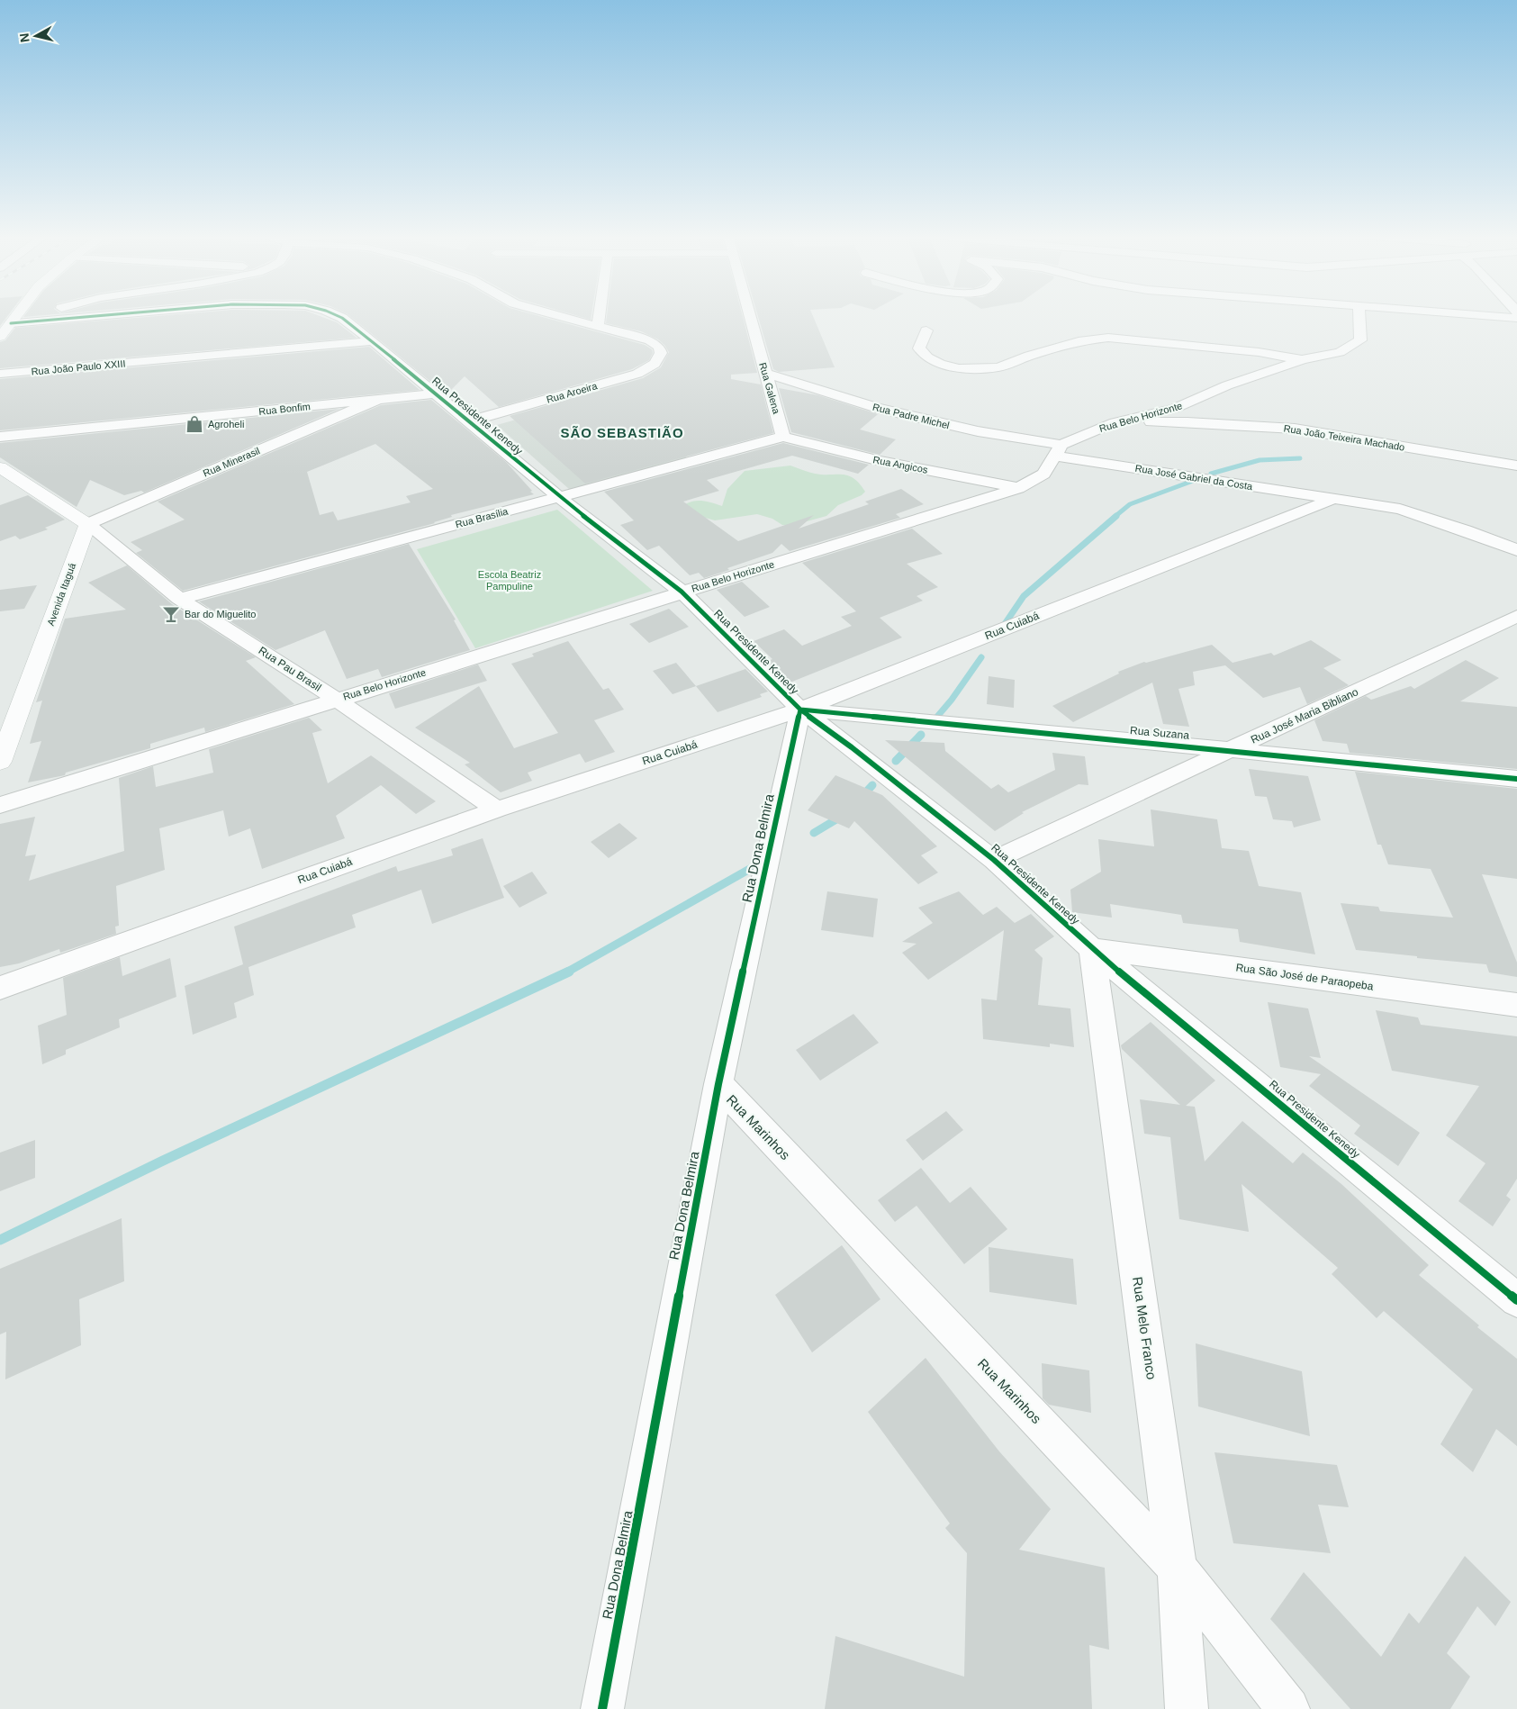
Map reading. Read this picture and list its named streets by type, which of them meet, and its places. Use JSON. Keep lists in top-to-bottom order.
{
  "streets": {
    "main road": ["Avenida Itaguá"],
    "street": [
      "Rua João Paulo XXIII",
      "Rua Galena",
      "Rua Aroeira",
      "Rua Bonfim",
      "Rua Presidente Kenedy",
      "Rua Padre Michel",
      "Rua Belo Horizonte",
      "Rua João Teixeira Machado",
      "Rua Minerasil",
      "Rua Angicos",
      "Rua José Gabriel da Costa",
      "Rua Brasília",
      "Rua Cuiabá",
      "Rua Pau Brasil",
      "Rua José Maria Bibliano",
      "Rua Suzana",
      "Rua Dona Belmira",
      "Rua São José de Paraopeba",
      "Rua Marinhos",
      "Rua Melo Franco"
    ]
  },
  "crossings": [
    ["Rua João Paulo XXIII", "Rua Presidente Kenedy"],
    ["Rua Galena", "Rua Padre Michel"],
    ["Rua Galena", "Rua Angicos"],
    ["Rua Galena", "Rua Brasília"],
    ["Rua Aroeira", "Rua Presidente Kenedy"],
    ["Rua Bonfim", "Rua Presidente Kenedy"],
    ["Rua Bonfim", "Rua Minerasil"],
    ["Rua Presidente Kenedy", "Rua Belo Horizonte"],
    ["Rua Presidente Kenedy", "Rua Brasília"],
    ["Rua Presidente Kenedy", "Rua Cuiabá"],
    ["Rua Presidente Kenedy", "Rua José Maria Bibliano"],
    ["Rua Presidente Kenedy", "Rua Suzana"],
    ["Rua Presidente Kenedy", "Rua Dona Belmira"],
    ["Rua Presidente Kenedy", "Rua São José de Paraopeba"],
    ["Rua Presidente Kenedy", "Rua Melo Franco"],
    ["Rua Padre Michel", "Rua Belo Horizonte"],
    ["Rua Padre Michel", "Rua José Gabriel da Costa"],
    ["Rua Belo Horizonte", "Rua João Teixeira Machado"],
    ["Rua Belo Horizonte", "Rua Angicos"],
    ["Rua Belo Horizonte", "Rua José Gabriel da Costa"],
    ["Rua Belo Horizonte", "Rua Pau Brasil"],
    ["Rua Minerasil", "Avenida Itaguá"],
    ["Rua Minerasil", "Rua Pau Brasil"],
    ["Rua Angicos", "Rua Brasília"],
    ["Rua José Gabriel da Costa", "Rua Cuiabá"],
    ["Rua Brasília", "Rua Pau Brasil"],
    ["Avenida Itaguá", "Rua Pau Brasil"],
    ["Rua Cuiabá", "Rua Pau Brasil"],
    ["Rua Cuiabá", "Rua Suzana"],
    ["Rua Cuiabá", "Rua Dona Belmira"],
    ["Rua José Maria Bibliano", "Rua Suzana"],
    ["Rua Suzana", "Rua Dona Belmira"],
    ["Rua Dona Belmira", "Rua Marinhos"],
    ["Rua São José de Paraopeba", "Rua Melo Franco"],
    ["Rua Marinhos", "Rua Melo Franco"]
  ],
  "districts": ["SÃO SEBASTIÃO"],
  "parks": ["Escola Beatriz Pampuline"],
  "places": {
    "shop": ["Agroheli"],
    "bar": ["Bar do Miguelito"]
  },
  "north": "left"
}
